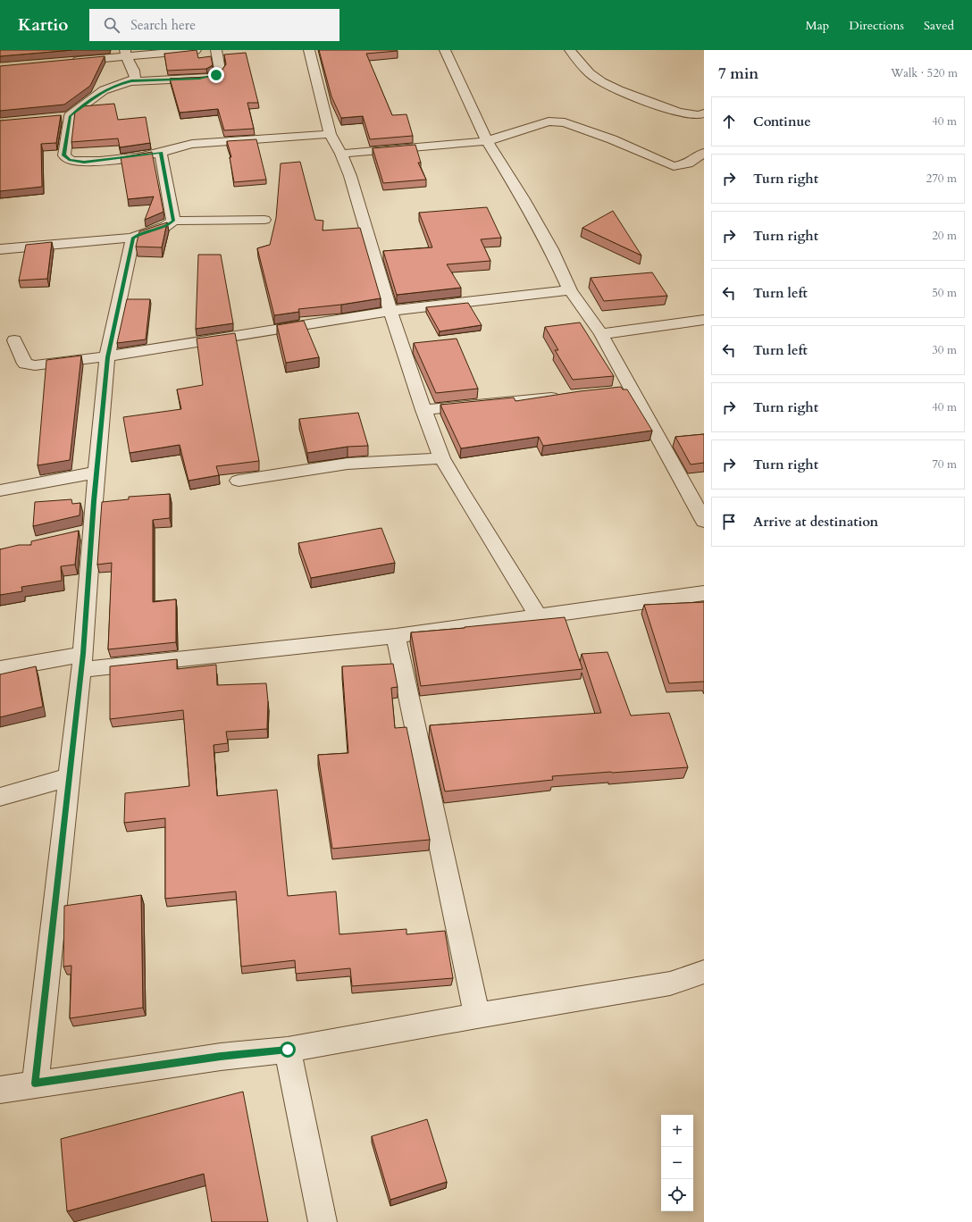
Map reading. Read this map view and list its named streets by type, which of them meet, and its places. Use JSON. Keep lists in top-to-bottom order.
{
  "page": {
    "header": "Kartio",
    "search": "Search here",
    "nav": ["Map", "Directions", "Saved"],
    "heading": ["7 min", "Walk · 520 m"],
    "list": [
      ["Continue", "40 m"],
      ["Turn right", "270 m"],
      ["Turn right", "20 m"],
      ["Turn left", "50 m"],
      ["Turn left", "30 m"],
      ["Turn right", "40 m"],
      ["Turn right", "70 m"],
      "Arrive at destination"
    ],
    "map_buttons": ["+", "−"]
  }
}
